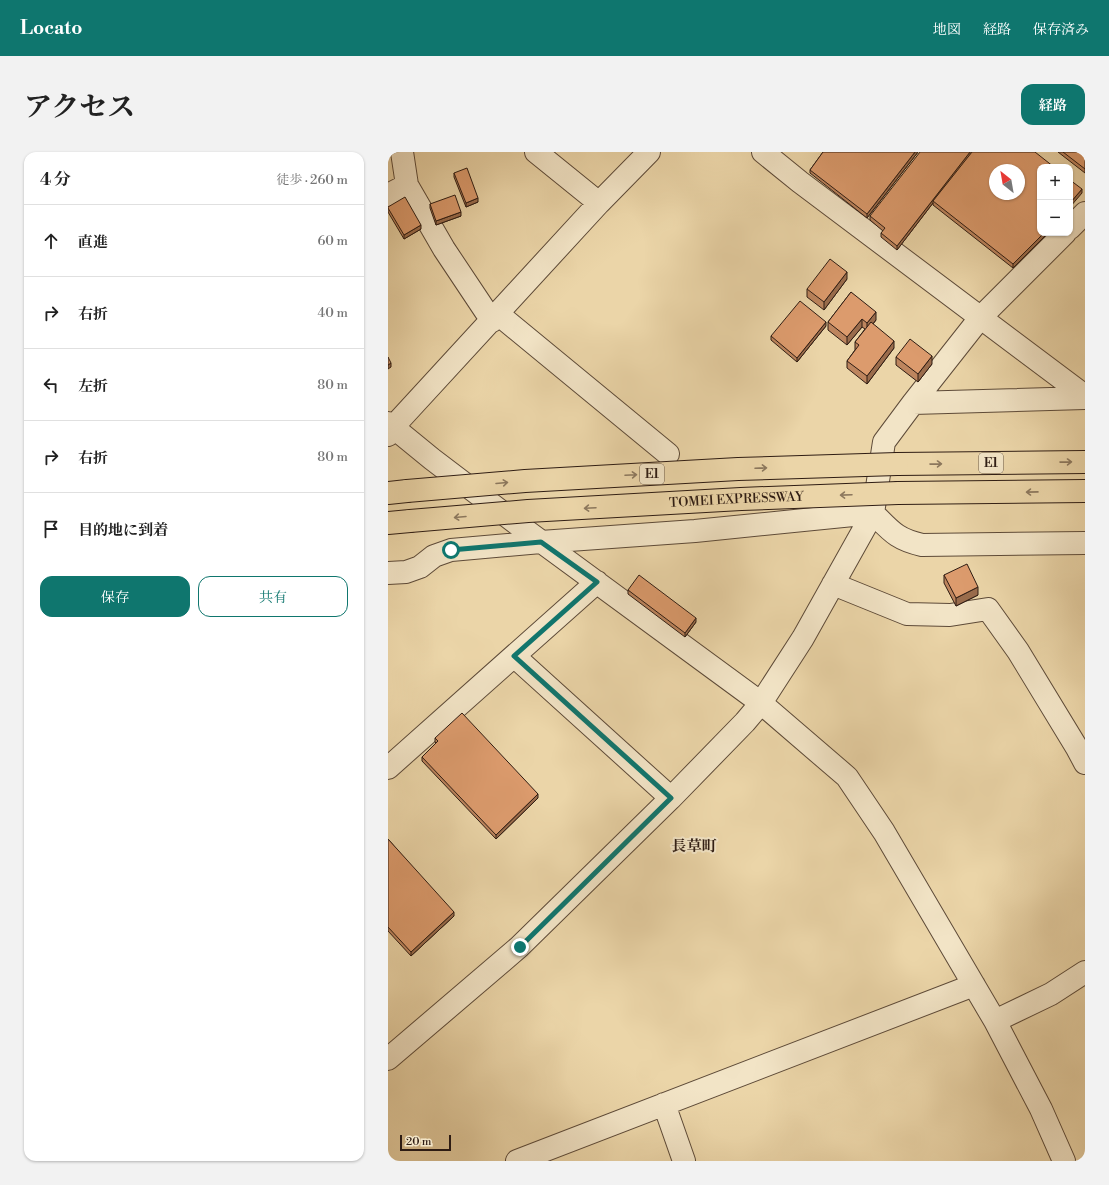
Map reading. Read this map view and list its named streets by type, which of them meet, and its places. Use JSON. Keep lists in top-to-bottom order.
{
  "streets": {
    "highway": ["E1", "TOMEI EXPRESSWAY"]
  },
  "districts": ["長草町"],
  "scale_bar": "20 m",
  "north": "top left",
  "page": {
    "header": "Locato",
    "nav": ["地図", "経路", "保存済み"],
    "title": "アクセス",
    "buttons": [
      "経路",
      ["保存", "共有"]
    ],
    "heading": ["4 分", "徒歩 · 260 m"],
    "map_buttons": ["+", "−"],
    "list": [
      ["直進", "60 m"],
      ["右折", "40 m"],
      ["左折", "80 m"],
      ["右折", "80 m"],
      "目的地に到着"
    ],
    "scale": "20 m"
  }
}
